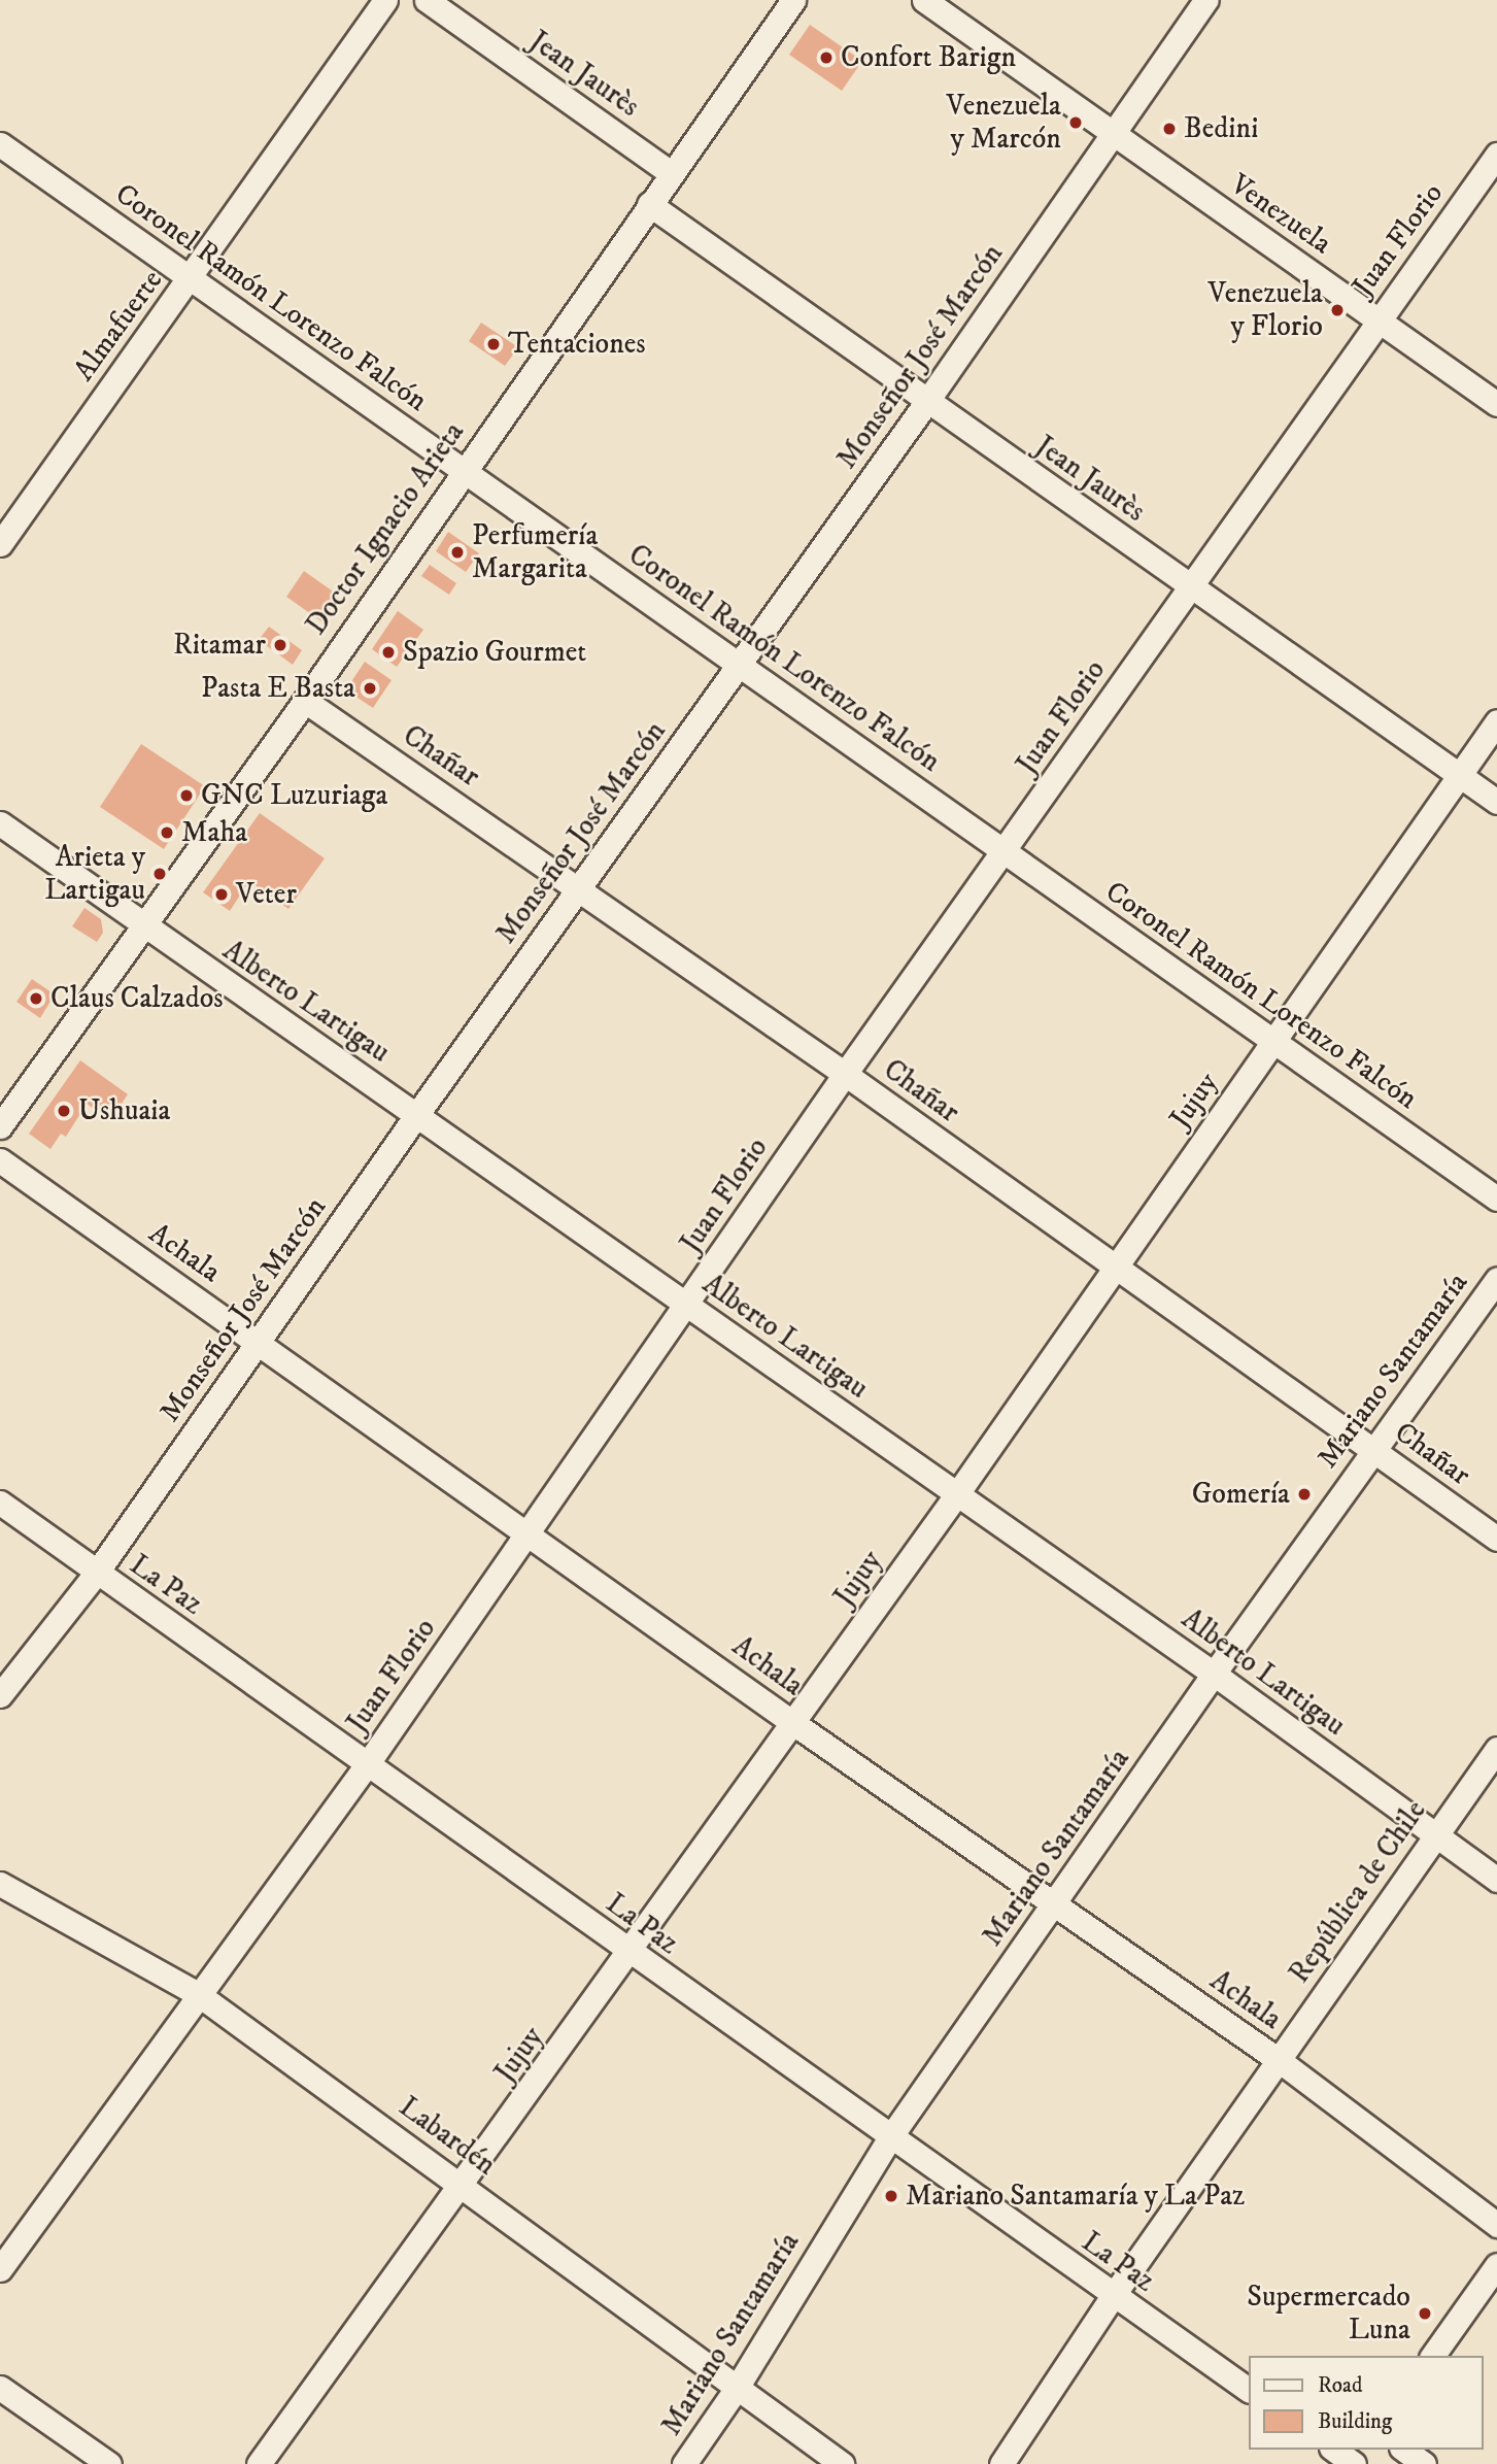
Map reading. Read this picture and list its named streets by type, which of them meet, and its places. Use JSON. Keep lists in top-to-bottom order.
{
  "streets": {
    "street": [
      "Jean Jaurès",
      "Venezuela",
      "Juan Florio",
      "Coronel Ramón Lorenzo Falcón",
      "Almafuerte",
      "Monseñor José Marcón",
      "Doctor Ignacio Arieta",
      "Chañar",
      "Alberto Lartigau",
      "Jujuy",
      "Achala",
      "Mariano Santamaría",
      "La Paz",
      "República de Chile",
      "Labardén"
    ]
  },
  "crossings": [
    ["Jean Jaurès", "Juan Florio"],
    ["Jean Jaurès", "Monseñor José Marcón"],
    ["Jean Jaurès", "Doctor Ignacio Arieta"],
    ["Jean Jaurès", "Jujuy"],
    ["Venezuela", "Juan Florio"],
    ["Venezuela", "Monseñor José Marcón"],
    ["Juan Florio", "Coronel Ramón Lorenzo Falcón"],
    ["Juan Florio", "Chañar"],
    ["Juan Florio", "Alberto Lartigau"],
    ["Juan Florio", "Achala"],
    ["Juan Florio", "La Paz"],
    ["Juan Florio", "Labardén"],
    ["Coronel Ramón Lorenzo Falcón", "Almafuerte"],
    ["Coronel Ramón Lorenzo Falcón", "Monseñor José Marcón"],
    ["Coronel Ramón Lorenzo Falcón", "Doctor Ignacio Arieta"],
    ["Coronel Ramón Lorenzo Falcón", "Jujuy"],
    ["Monseñor José Marcón", "Chañar"],
    ["Monseñor José Marcón", "Alberto Lartigau"],
    ["Monseñor José Marcón", "Achala"],
    ["Monseñor José Marcón", "La Paz"],
    ["Doctor Ignacio Arieta", "Chañar"],
    ["Doctor Ignacio Arieta", "Alberto Lartigau"],
    ["Chañar", "Jujuy"],
    ["Chañar", "Mariano Santamaría"],
    ["Alberto Lartigau", "Jujuy"],
    ["Alberto Lartigau", "Mariano Santamaría"],
    ["Alberto Lartigau", "República de Chile"],
    ["Jujuy", "Achala"],
    ["Jujuy", "La Paz"],
    ["Jujuy", "Labardén"],
    ["Achala", "Mariano Santamaría"],
    ["Achala", "República de Chile"],
    ["Mariano Santamaría", "La Paz"],
    ["Mariano Santamaría", "Labardén"],
    ["La Paz", "República de Chile"]
  ],
  "places": [
    "Confort Barign",
    "Venezuela y Marcón",
    "Bedini",
    "Venezuela y Florio",
    "Tentaciones",
    "Perfumería Margarita",
    "Ritamar",
    "Spazio Gourmet",
    "Pasta E Basta",
    "GNC Luzuriaga",
    "Maha",
    "Arieta y Lartigau",
    "Veter",
    "Claus Calzados",
    "Ushuaia",
    "Gomería",
    "Mariano Santamaría y La Paz",
    "Supermercado Luna"
  ],
  "legend": ["Road", "Building"]
}
